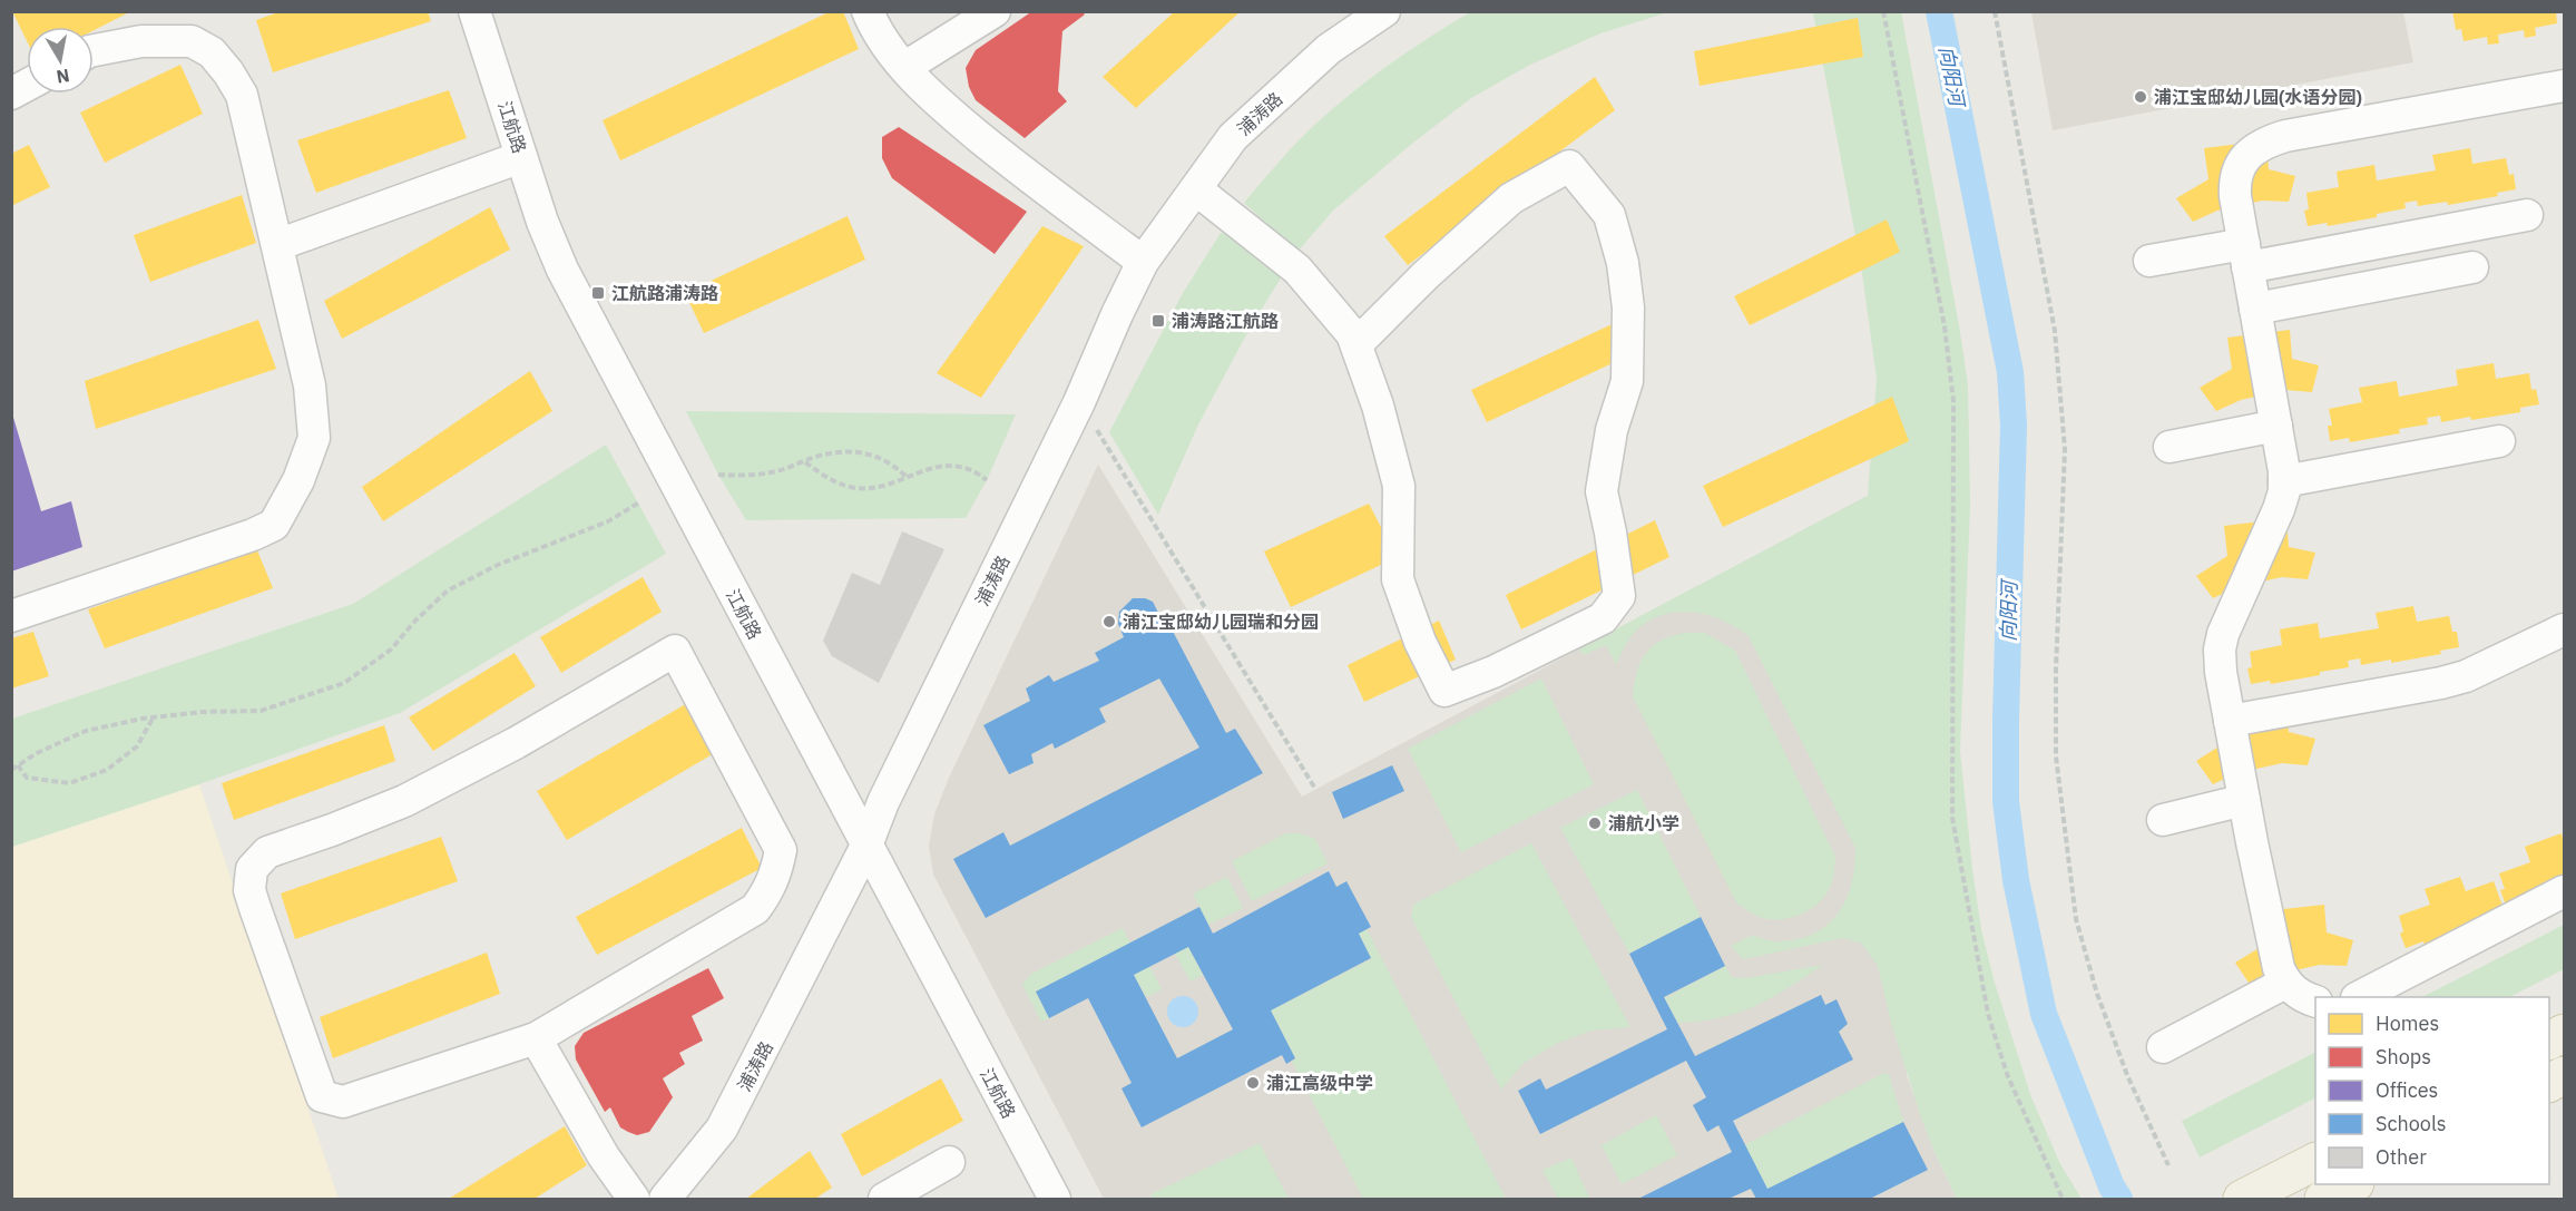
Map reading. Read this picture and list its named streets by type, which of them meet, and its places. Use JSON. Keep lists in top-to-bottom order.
{
  "streets": {
    "street": ["浦涛路", "江航路"]
  },
  "crossings": [
    ["浦涛路", "江航路"]
  ],
  "water": ["向阳河"],
  "places": {
    "other": [
      "浦江宝邸幼儿园(水语分园)",
      "浦江宝邸幼儿园瑞和分园",
      "浦航小学",
      "浦江高级中学"
    ],
    "transit": ["江航路浦涛路", "浦涛路江航路"]
  },
  "legend": [
    "Homes",
    "Shops",
    "Offices",
    "Schools",
    "Other"
  ],
  "north": "bottom"
}
